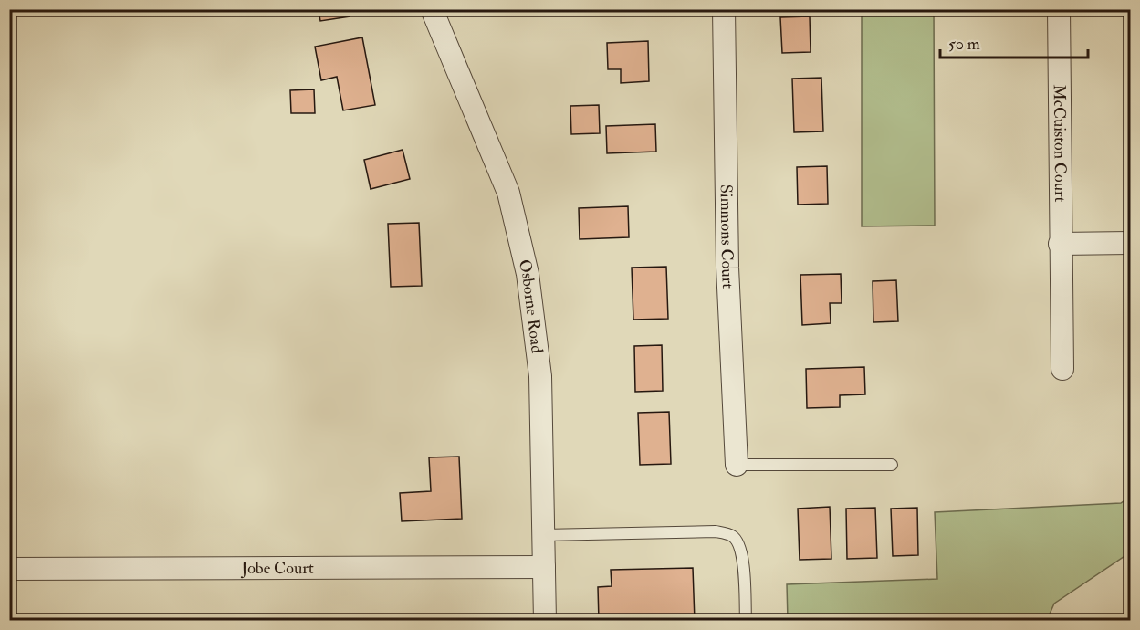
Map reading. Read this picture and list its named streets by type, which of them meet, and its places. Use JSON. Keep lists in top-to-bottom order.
{
  "streets": {
    "street": [
      "McCuiston Court",
      "Simmons Court",
      "Osborne Road",
      "Jobe Court"
    ]
  },
  "crossings": [
    ["Osborne Road", "Jobe Court"]
  ],
  "scale_bar": "50 m"
}
